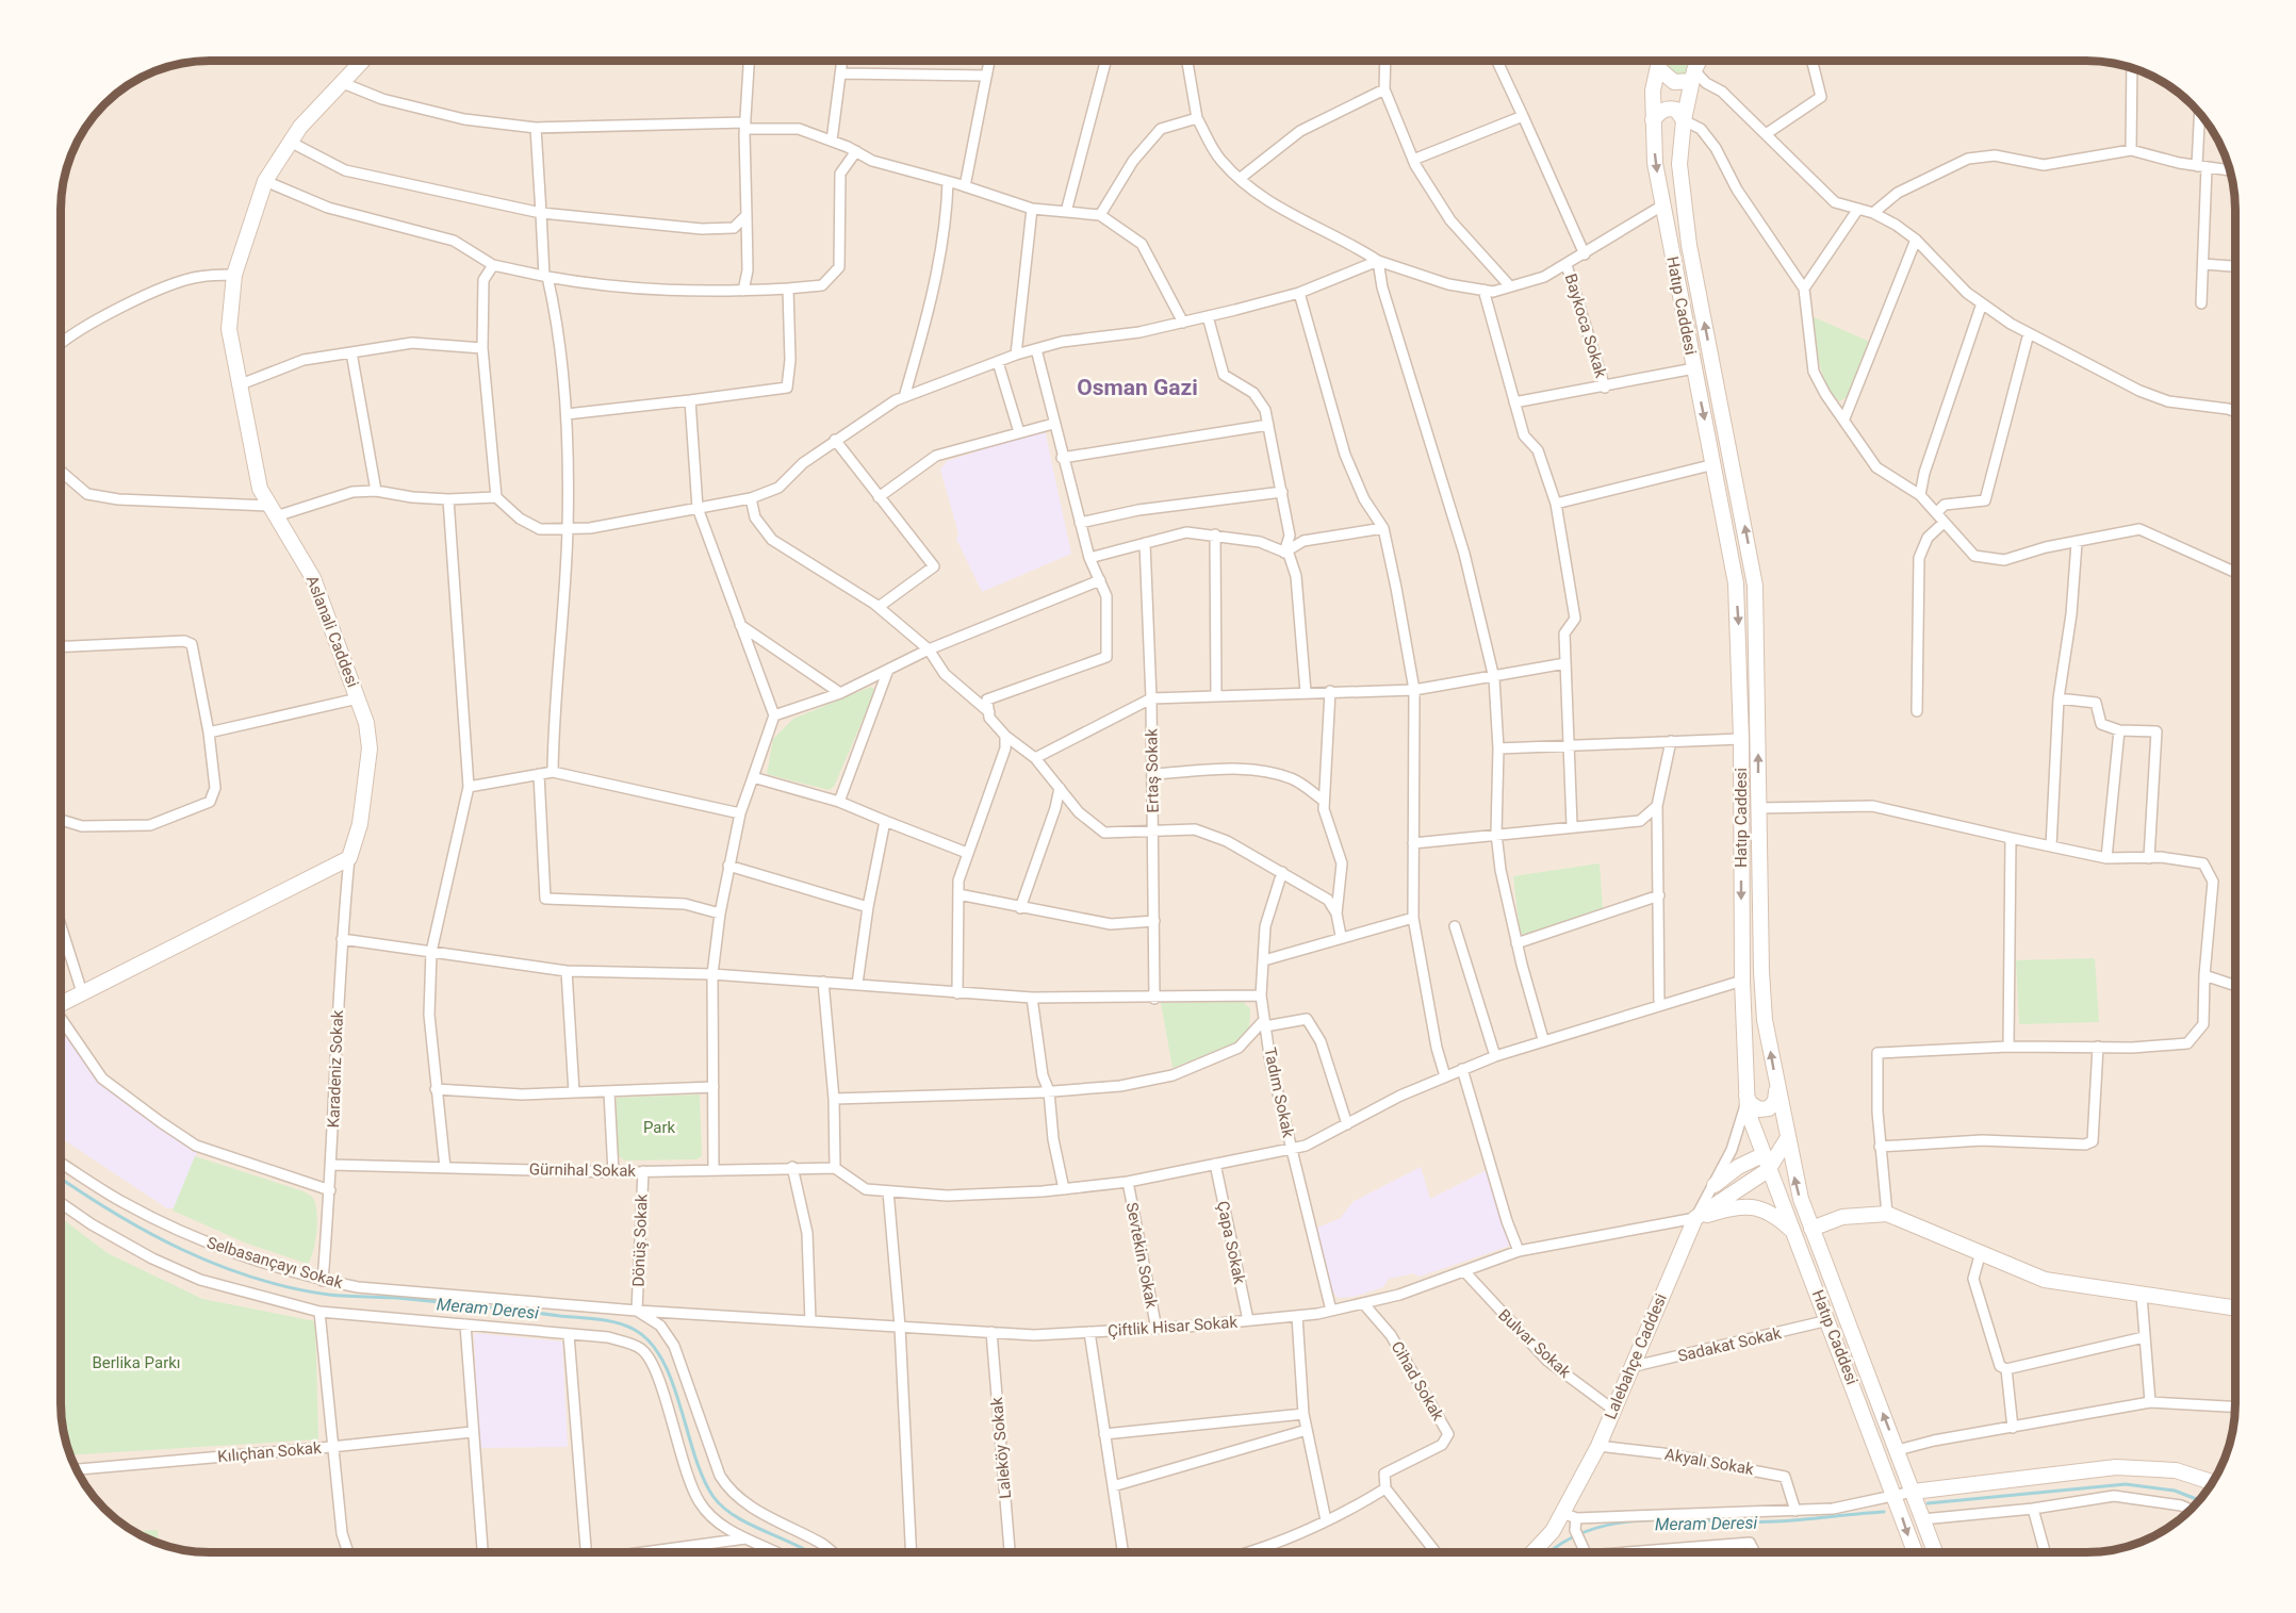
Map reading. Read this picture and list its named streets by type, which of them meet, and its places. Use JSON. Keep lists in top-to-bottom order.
{
  "streets": {
    "main road": ["Hatıp Caddesi", "Aslanali Caddesi", "Lalebahçe Caddesi"],
    "street": [
      "Baykoca Sokak",
      "Ertaş Sokak",
      "Karadeniz Sokak",
      "Tadım Sokak",
      "Gürnihal Sokak",
      "Dönüş Sokak",
      "Çapa Sokak",
      "Sevtekin Sokak",
      "Selbasançayı Sokak",
      "Çiftlik Hisar Sokak",
      "Bulvar Sokak",
      "Sadakat Sokak",
      "Cihad Sokak",
      "Laleköy Sokak",
      "Kılıçhan Sokak",
      "Akyalı Sokak"
    ]
  },
  "crossings": [
    ["Hatıp Caddesi", "Sadakat Sokak"],
    ["Aslanali Caddesi", "Karadeniz Sokak"],
    ["Karadeniz Sokak", "Gürnihal Sokak"],
    ["Karadeniz Sokak", "Selbasançayı Sokak"],
    ["Tadım Sokak", "Çiftlik Hisar Sokak"],
    ["Gürnihal Sokak", "Dönüş Sokak"],
    ["Dönüş Sokak", "Selbasançayı Sokak"],
    ["Dönüş Sokak", "Çiftlik Hisar Sokak"],
    ["Çapa Sokak", "Çiftlik Hisar Sokak"],
    ["Sevtekin Sokak", "Çiftlik Hisar Sokak"],
    ["Selbasançayı Sokak", "Çiftlik Hisar Sokak"],
    ["Çiftlik Hisar Sokak", "Bulvar Sokak"],
    ["Çiftlik Hisar Sokak", "Lalebahçe Caddesi"],
    ["Çiftlik Hisar Sokak", "Cihad Sokak"],
    ["Çiftlik Hisar Sokak", "Laleköy Sokak"],
    ["Bulvar Sokak", "Lalebahçe Caddesi"],
    ["Sadakat Sokak", "Lalebahçe Caddesi"],
    ["Lalebahçe Caddesi", "Akyalı Sokak"]
  ],
  "districts": ["Osman Gazi"],
  "water": ["Meram Deresi"],
  "parks": ["Park", "Berlika Parkı"]
}
